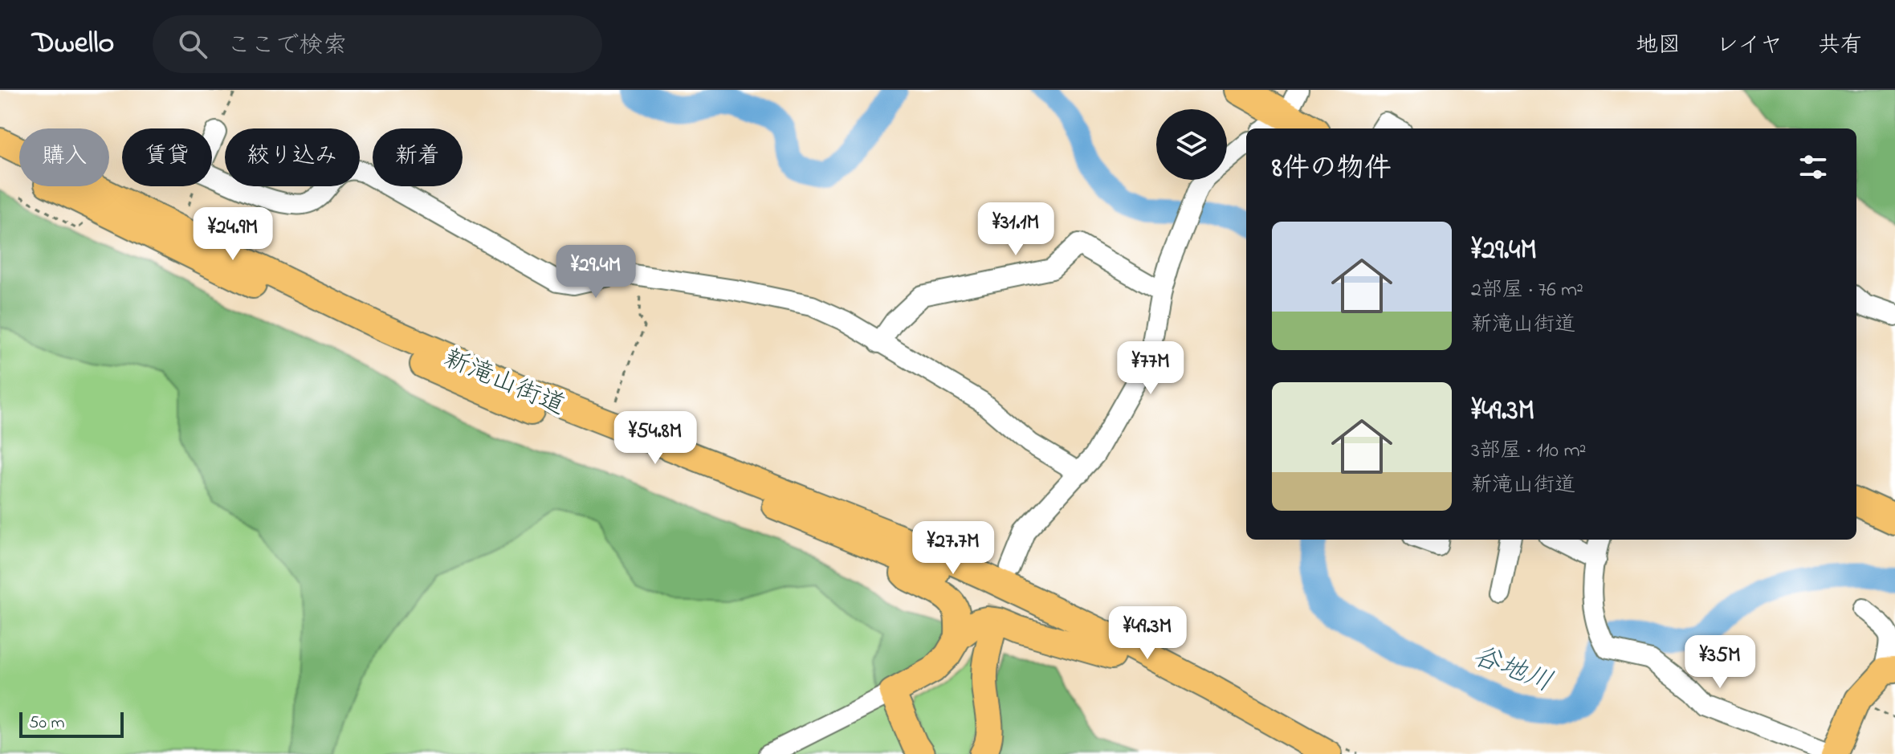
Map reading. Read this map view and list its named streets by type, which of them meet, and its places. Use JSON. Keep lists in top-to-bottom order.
{
  "streets": {
    "main road": ["新滝山街道"]
  },
  "water": ["谷地川"],
  "scale_bar": "50 m",
  "page": {
    "header": "Dwello",
    "search": "ここで検索",
    "nav": ["地図", "レイヤ", "共有"],
    "chip": [
      "購入",
      "賃貸",
      "絞り込み",
      "新着"
    ],
    "heading": "8件の物件",
    "price": [
      "¥31.1M",
      "¥24.9M",
      "¥29.4M",
      "¥77M",
      "¥54.8M",
      "¥27.7M",
      "¥49.3M",
      "¥35M"
    ],
    "list": [
      {
        "name": "¥29.4M",
        "note": "2部屋 · 76 m² · 新滝山街道"
      },
      {
        "name": "¥49.3M",
        "note": "3部屋 · 110 m² · 新滝山街道"
      }
    ],
    "scale": "50 m"
  }
}
